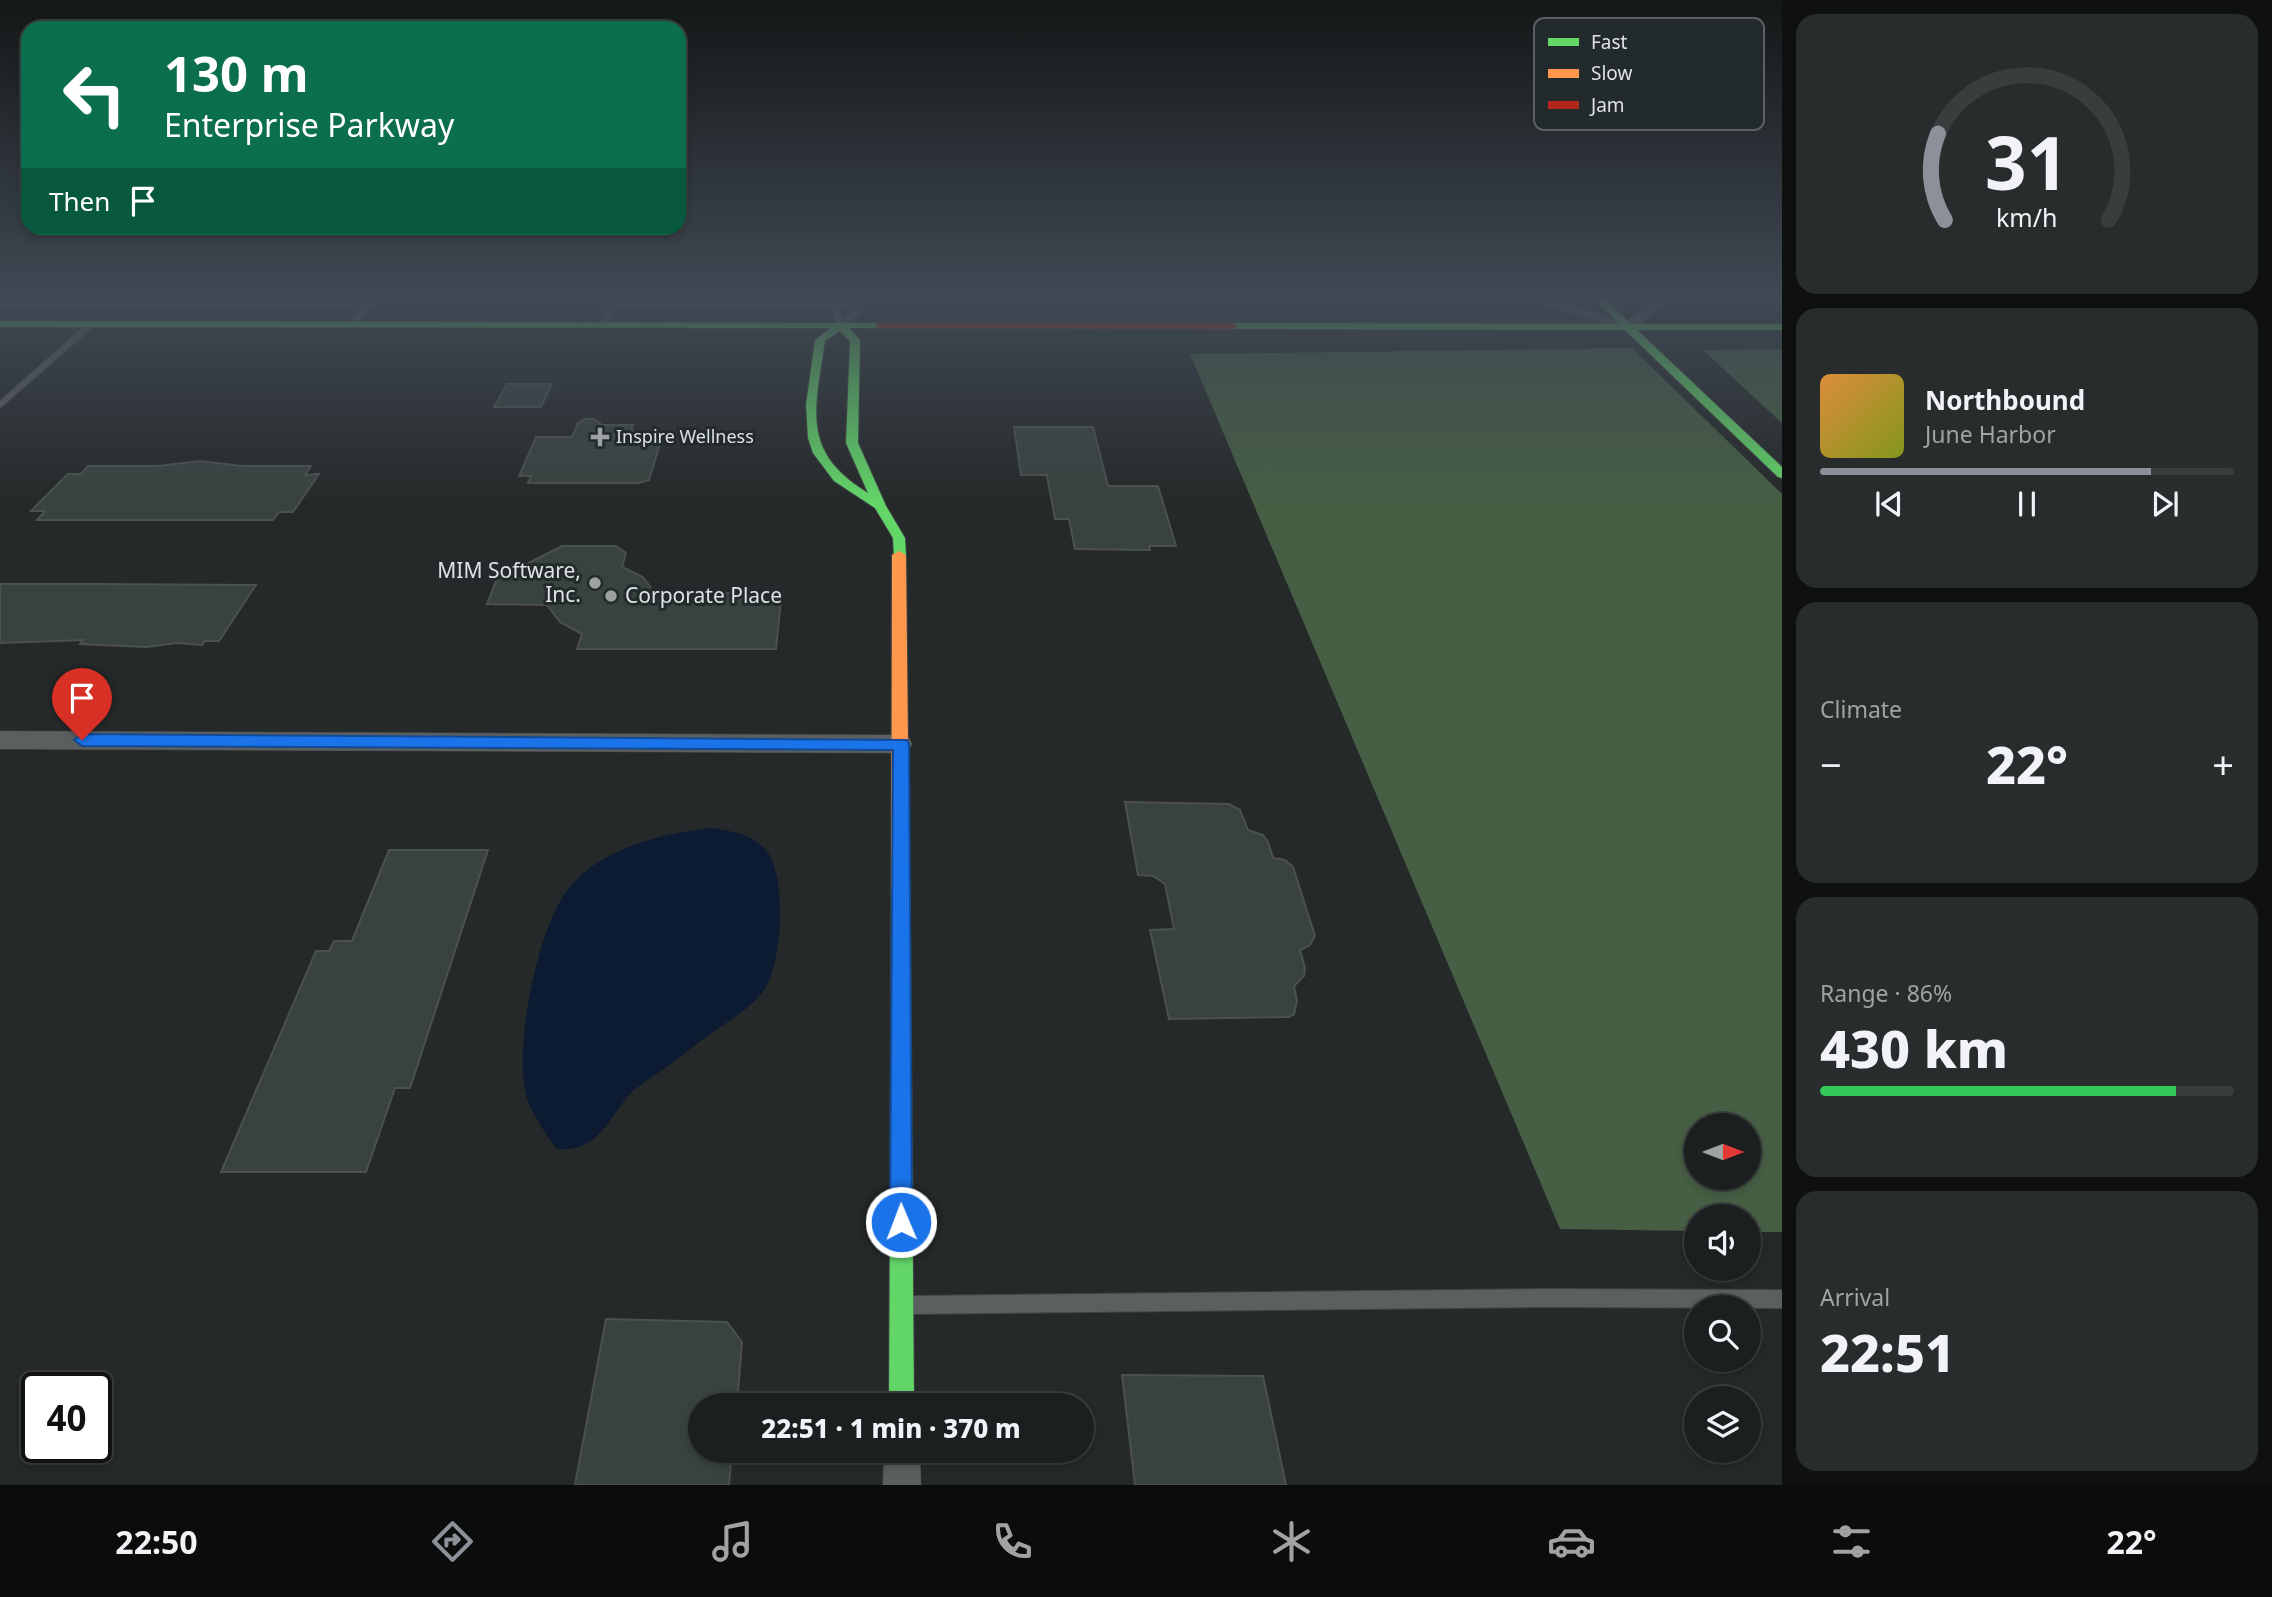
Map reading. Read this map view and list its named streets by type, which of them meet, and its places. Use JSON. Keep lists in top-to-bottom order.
{
  "places": {
    "health": ["Inspire Wellness"],
    "other": ["MIM Software, Inc.", "Corporate Place"]
  },
  "legend": ["Fast", "Slow", "Jam"],
  "north": "right",
  "page": {
    "turn": ["130 m", "Enterprise Parkway"],
    "then": "Then",
    "song": ["Northbound", "June Harbor"],
    "tile": [
      "Climate",
      ["Range · 86%", "430 km"],
      ["Arrival", "22:51"]
    ],
    "heat": ["−", "22°", "+"],
    "limit": "40",
    "trip": "22:51 · 1 min · 370 m",
    "tabs": ["22:50", "22°"],
    "gauge": ["31", "km/h"]
  }
}
